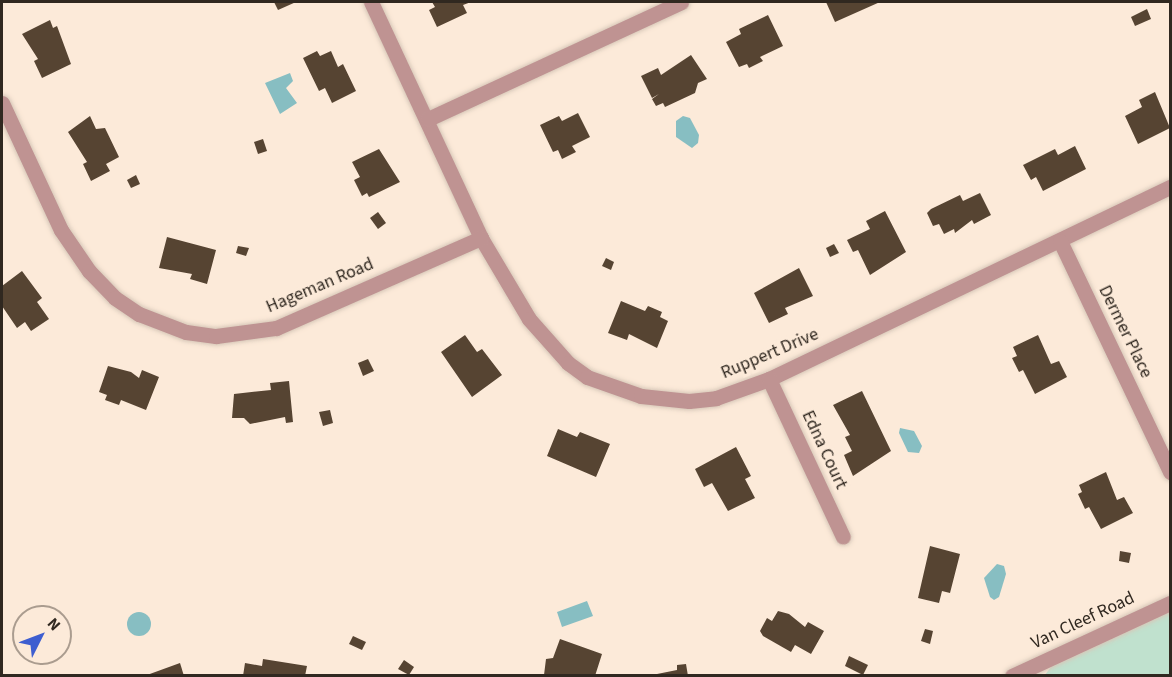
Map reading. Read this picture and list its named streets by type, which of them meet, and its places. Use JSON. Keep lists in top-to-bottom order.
{
  "streets": {
    "street": [
      "Hageman Road",
      "Dermer Place",
      "Ruppert Drive",
      "Edna Court",
      "Van Cleef Road"
    ]
  },
  "crossings": [
    ["Hageman Road", "Ruppert Drive"],
    ["Dermer Place", "Ruppert Drive"],
    ["Ruppert Drive", "Edna Court"]
  ],
  "north": "top right"
}
